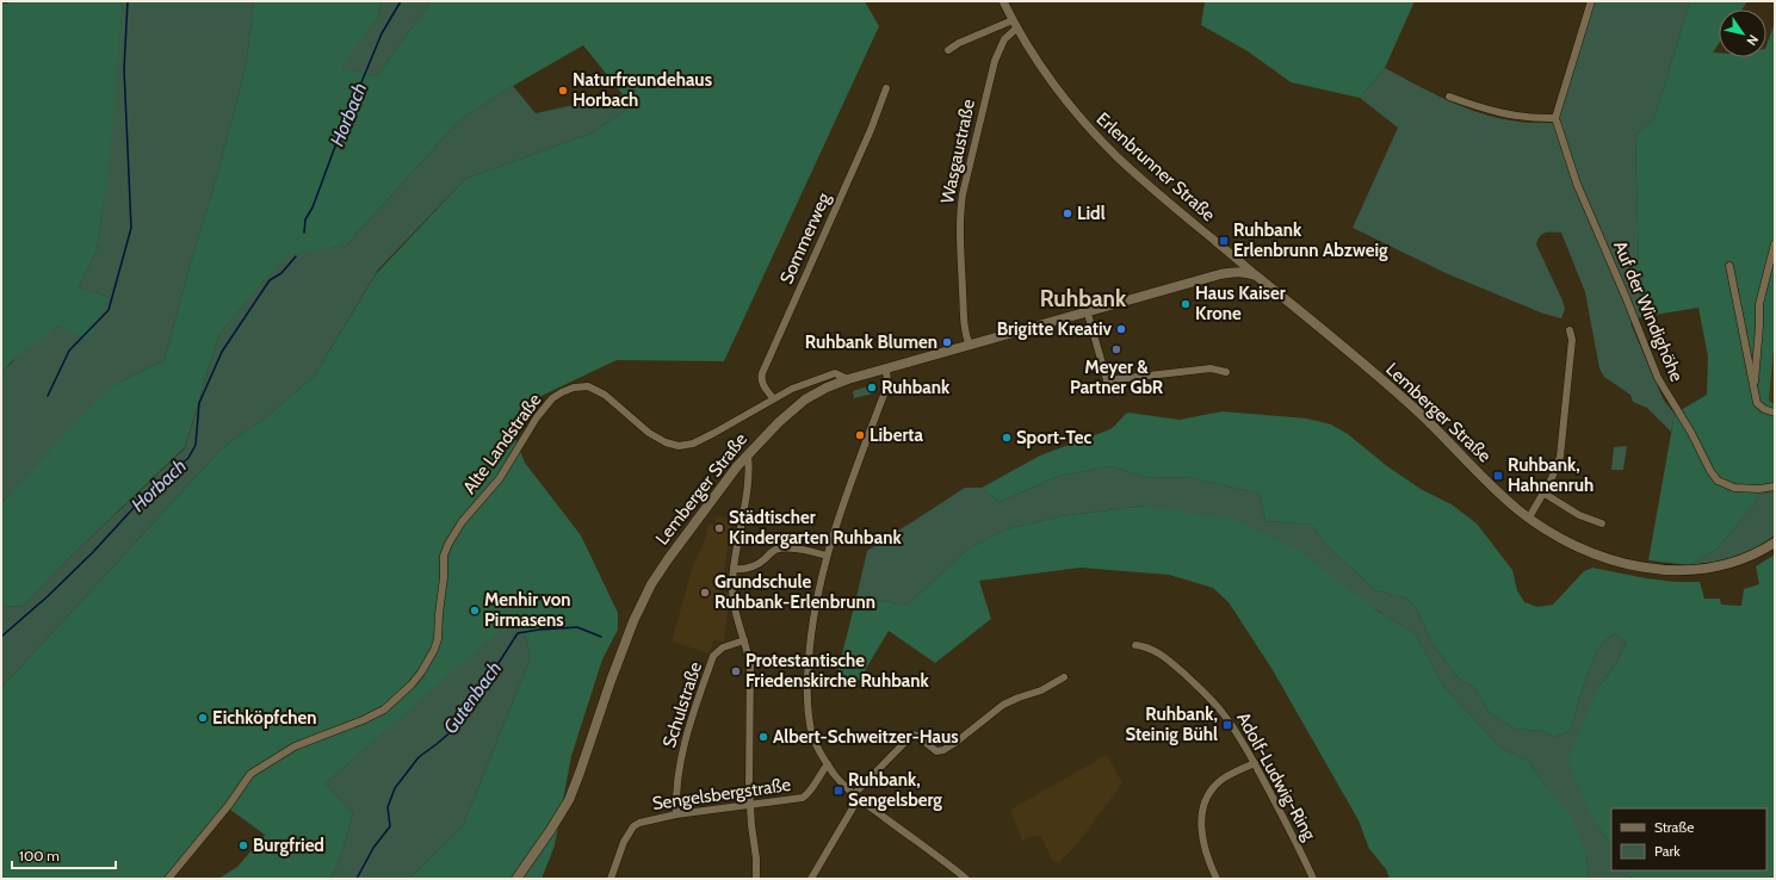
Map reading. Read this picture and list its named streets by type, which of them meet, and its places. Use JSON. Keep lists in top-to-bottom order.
{
  "streets": {
    "main road": ["Lemberger Straße"],
    "street": [
      "Wasgaustraße",
      "Erlenbrunner Straße",
      "Sommerweg",
      "Auf der Windighöhe",
      "Alte Landstraße",
      "Schulstraße",
      "Adolf-Ludwig-Ring",
      "Sengelsbergstraße"
    ]
  },
  "crossings": [
    ["Wasgaustraße", "Erlenbrunner Straße"],
    ["Wasgaustraße", "Lemberger Straße"],
    ["Erlenbrunner Straße", "Lemberger Straße"],
    ["Sommerweg", "Alte Landstraße"],
    ["Lemberger Straße", "Alte Landstraße"],
    ["Schulstraße", "Sengelsbergstraße"]
  ],
  "districts": ["Ruhbank"],
  "water": ["Horbach", "Gutenbach"],
  "places": {
    "other": [
      "Naturfreundehaus Horbach",
      "Lidl",
      "Haus Kaiser Krone",
      "Brigitte Kreativ",
      "Ruhbank Blumen",
      "Meyer & Partner GbR",
      "Ruhbank",
      "Liberta",
      "Sport-Tec",
      "Städtischer Kindergarten Ruhbank",
      "Grundschule Ruhbank-Erlenbrunn",
      "Menhir von Pirmasens",
      "Protestantische Friedenskirche Ruhbank",
      "Eichköpfchen",
      "Albert-Schweitzer-Haus",
      "Burgfried"
    ],
    "transit": [
      "Ruhbank Erlenbrunn Abzweig",
      "Ruhbank, Hahnenruh",
      "Ruhbank, Steinig Bühl",
      "Ruhbank, Sengelsberg"
    ]
  },
  "legend": ["Straße", "Park"],
  "scale_bar": "100 m",
  "north": "bottom right"
}
